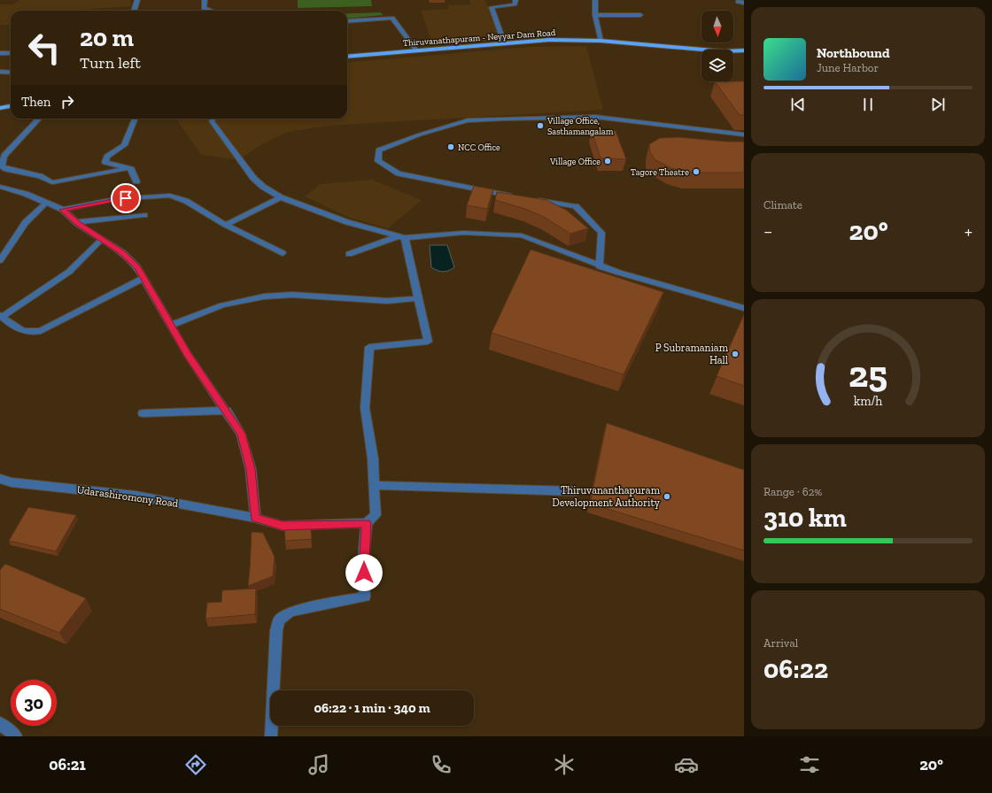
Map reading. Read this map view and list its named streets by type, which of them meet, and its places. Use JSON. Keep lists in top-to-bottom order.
{
  "streets": {
    "main road": ["Thiruvanathapuram - Neyyar Dam Road"],
    "street": ["Udarashiromony Road"]
  },
  "places": [
    "Village Office, Sasthamangalam",
    "NCC Office",
    "Village Office",
    "Tagore Theatre",
    "P Subramaniam Hall",
    "Thiruvananthapuram Development Authority"
  ],
  "north": "bottom",
  "page": {
    "turn": ["20 m", "Turn left"],
    "song": ["Northbound", "June Harbor"],
    "then": "Then",
    "tile": [
      "Climate",
      ["Range · 62%", "310 km"],
      ["Arrival", "06:22"]
    ],
    "heat": ["−", "20°", "+"],
    "limit": "30",
    "trip": "06:22 · 1 min · 340 m",
    "tabs": ["06:21", "20°"],
    "gauge": ["25", "km/h"]
  }
}
